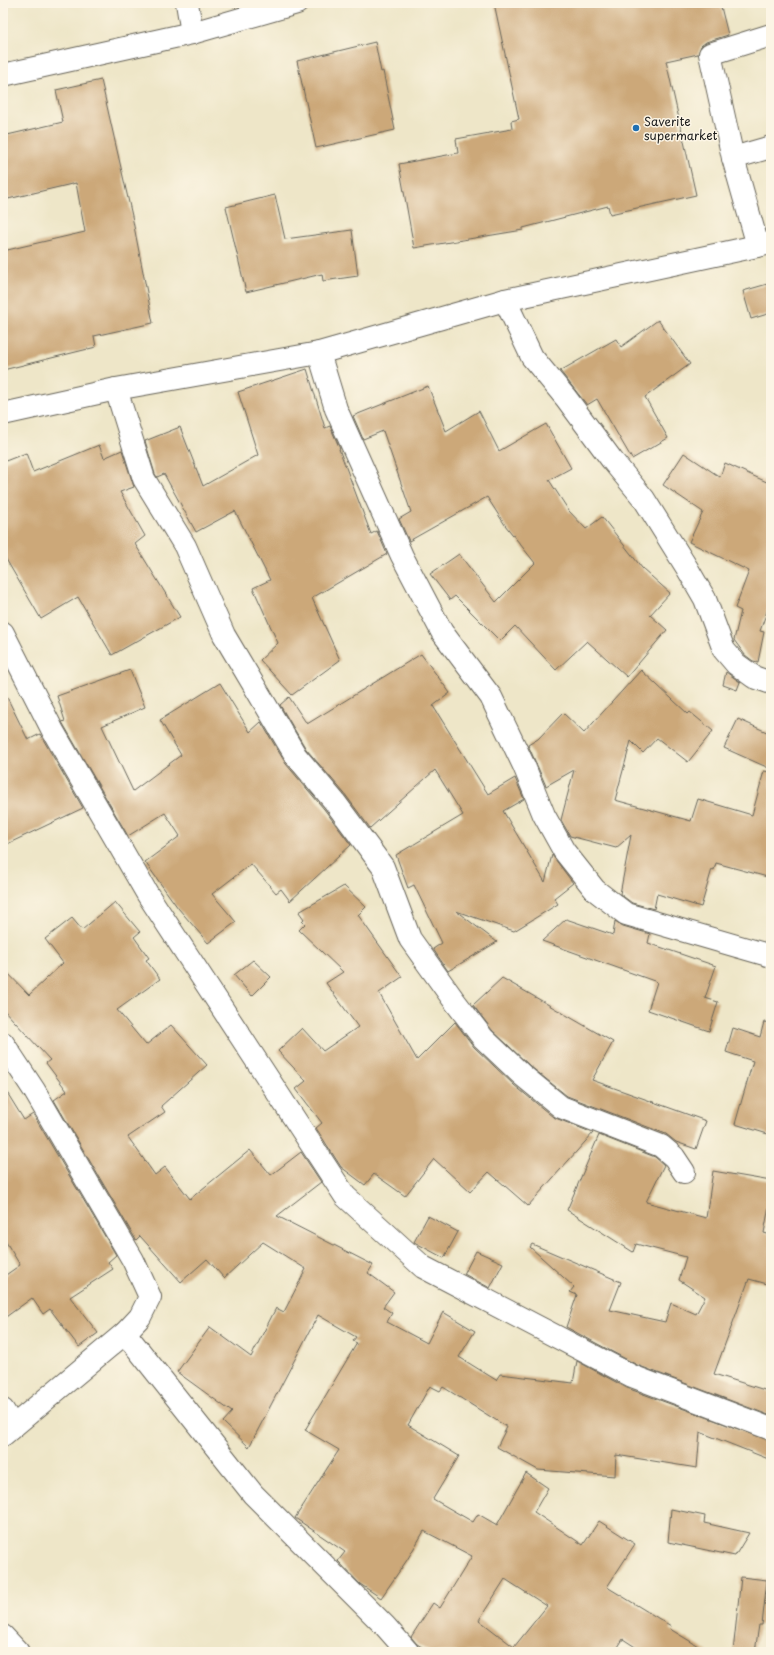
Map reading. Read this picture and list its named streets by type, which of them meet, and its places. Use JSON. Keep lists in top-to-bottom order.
{
  "places": ["Saverite supermarket"]
}
